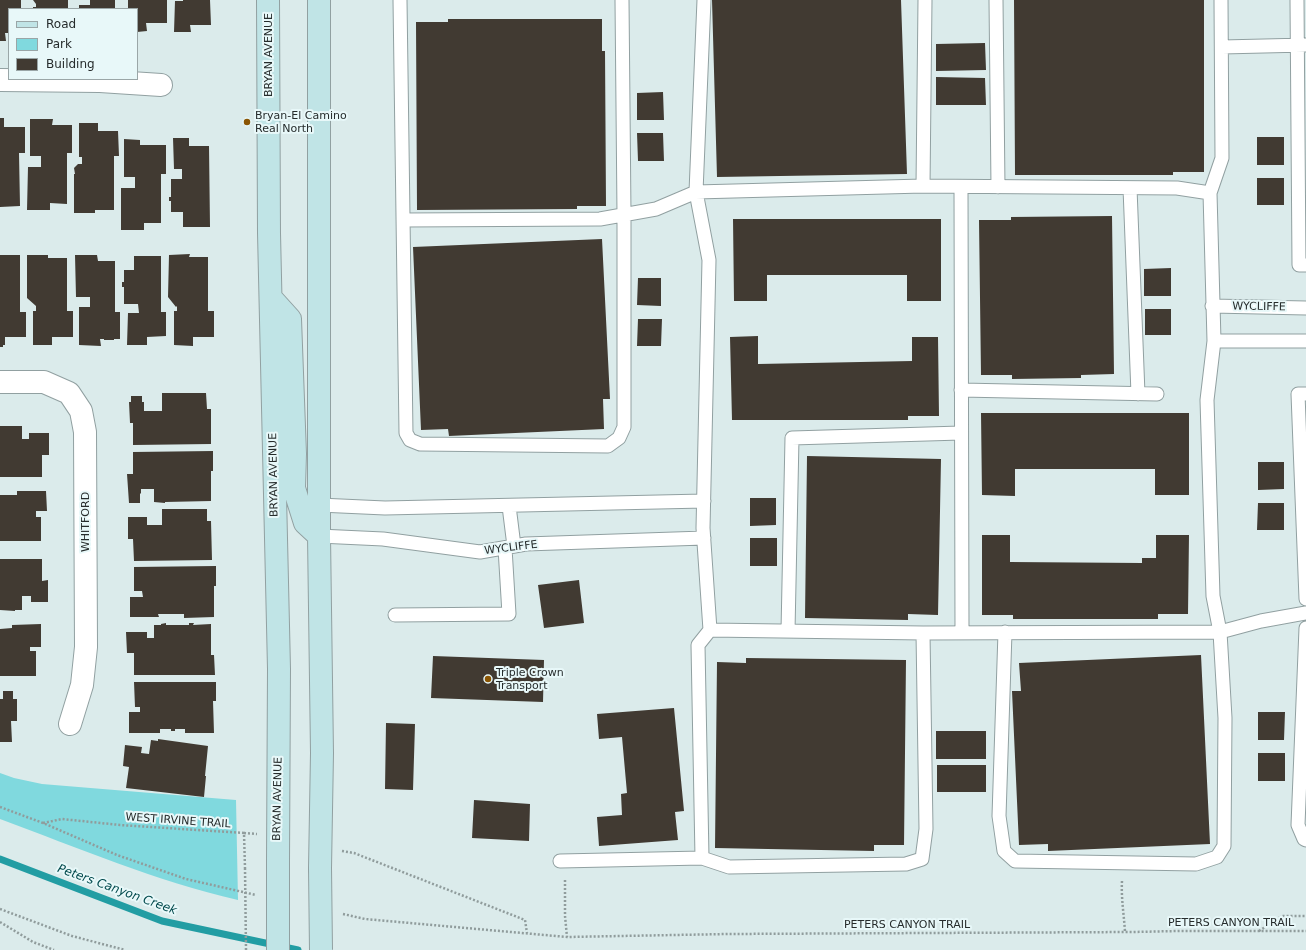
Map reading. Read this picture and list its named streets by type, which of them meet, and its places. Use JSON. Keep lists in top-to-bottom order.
{
  "streets": {
    "main road": ["BRYAN AVENUE"],
    "street": ["WHITFORD"],
    "lane": ["WYCLIFFE"],
    "path": ["WEST IRVINE TRAIL", "PETERS CANYON TRAIL"]
  },
  "water": ["Peters Canyon Creek"],
  "places": ["Bryan-El Camino Real North", "Triple Crown Transport"],
  "legend": ["Road", "Park", "Building"]
}
